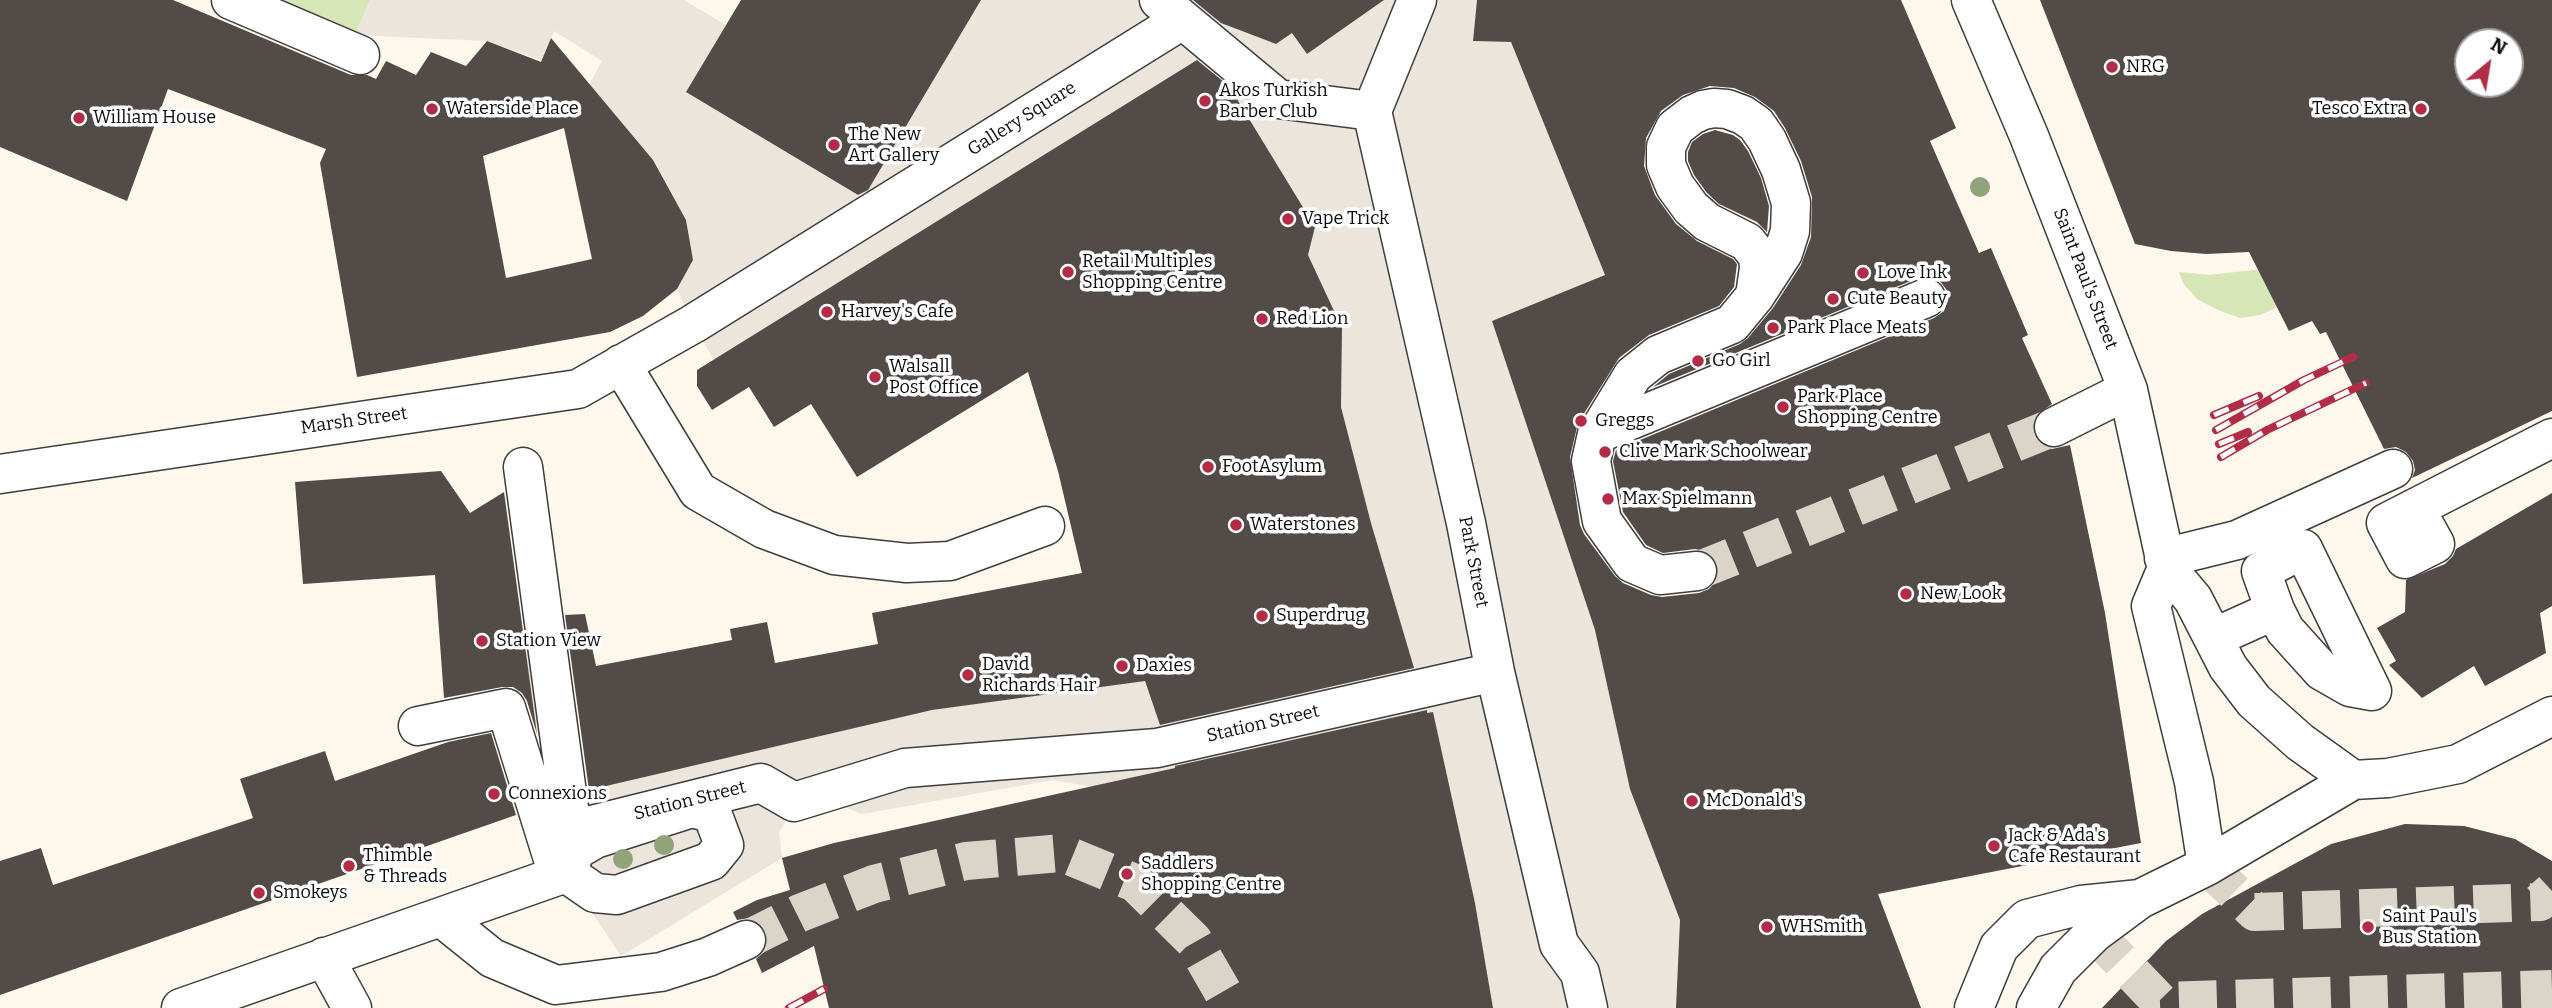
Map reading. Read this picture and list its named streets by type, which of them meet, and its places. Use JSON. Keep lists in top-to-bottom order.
{
  "streets": {
    "street": [
      "Gallery Square",
      "Saint Paul's Street",
      "Marsh Street",
      "Park Street",
      "Station Street"
    ]
  },
  "crossings": [
    ["Gallery Square", "Marsh Street"],
    ["Park Street", "Station Street"]
  ],
  "places": [
    "NRG",
    "Akos Turkish Barber Club",
    "Waterside Place",
    "Tesco Extra",
    "William House",
    "The New Art Gallery",
    "Vape Trick",
    "Retail Multiples Shopping Centre",
    "Love Ink",
    "Cute Beauty",
    "Harvey's Cafe",
    "Red Lion",
    "Park Place Meats",
    "Go Girl",
    "Walsall Post Office",
    "Park Place Shopping Centre",
    "Greggs",
    "Clive Mark Schoolwear",
    "FootAsylum",
    "Max Spielmann",
    "Waterstones",
    "New Look",
    "Superdrug",
    "Station View",
    "Daxies",
    "David Richards Hair",
    "Connexions",
    "McDonald's",
    "Jack & Ada's Cafe Restaurant",
    "Thimble & Threads",
    "Saddlers Shopping Centre",
    "Smokeys",
    "WHSmith",
    "Saint Paul's Bus Station"
  ],
  "north": "top right"
}
